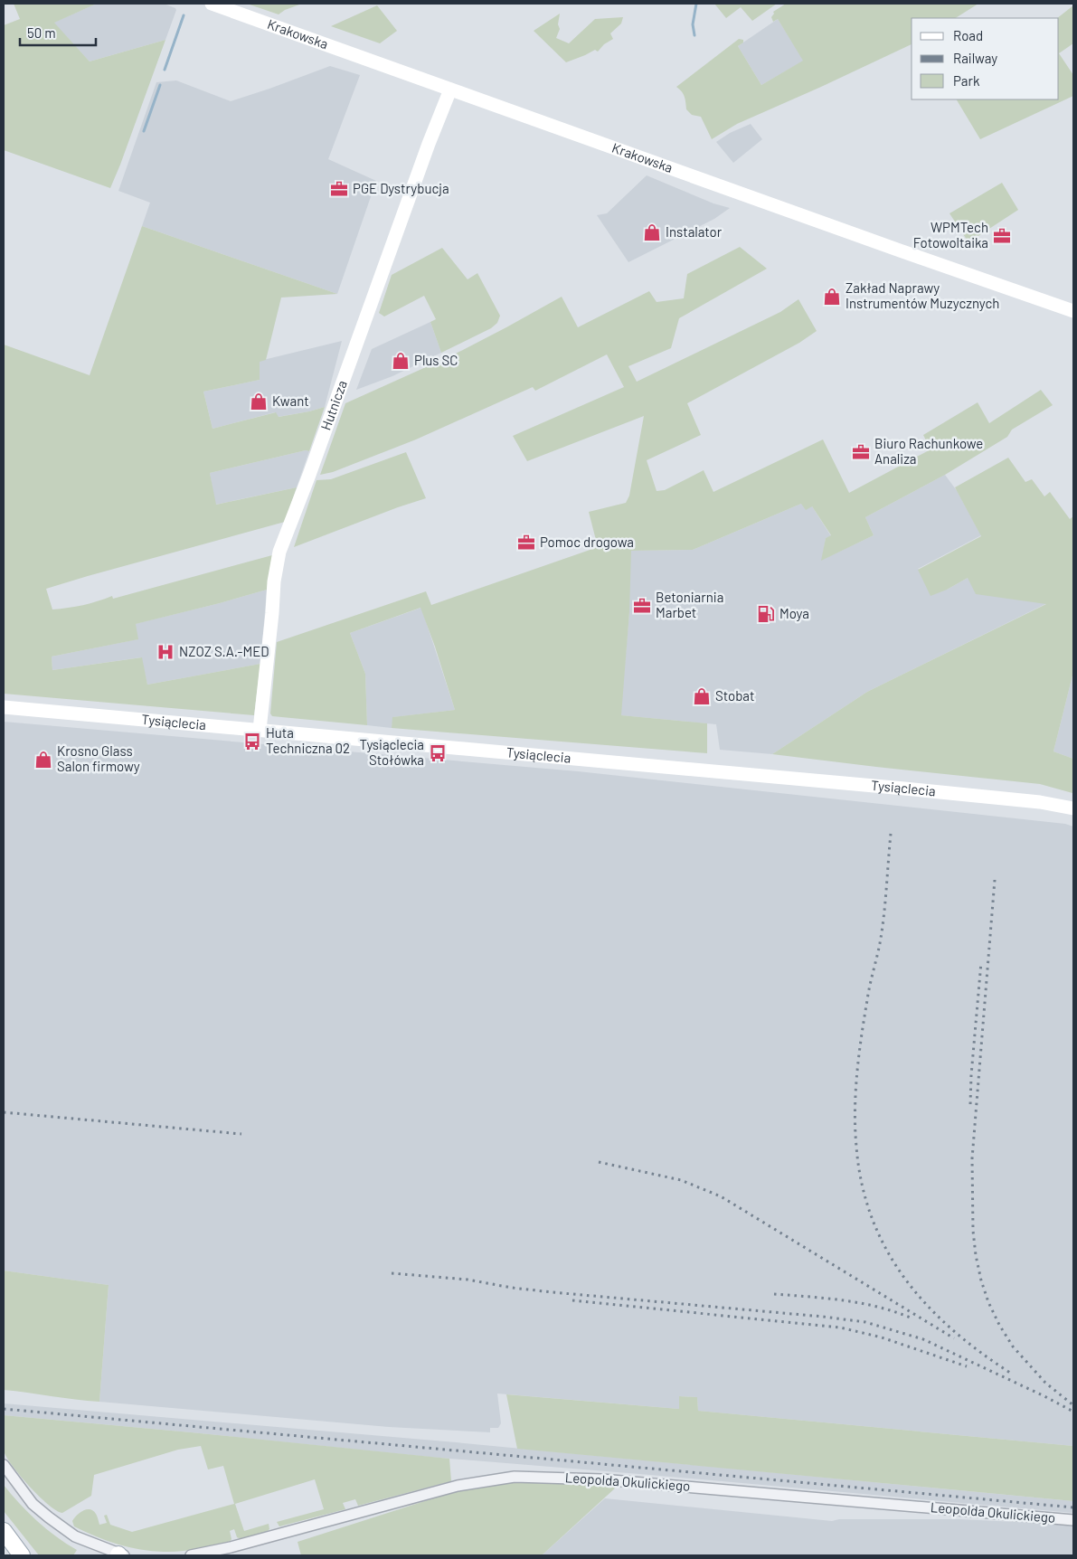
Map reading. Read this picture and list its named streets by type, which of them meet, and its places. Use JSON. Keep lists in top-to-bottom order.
{
  "streets": {
    "street": [
      "Krakowska",
      "Hutnicza",
      "Tysiąclecia",
      "Leopolda Okulickiego"
    ]
  },
  "crossings": [
    ["Krakowska", "Hutnicza"],
    ["Hutnicza", "Tysiąclecia"]
  ],
  "places": {
    "office": [
      "PGE Dystrybucja",
      "WPMTech Fotowoltaika",
      "Biuro Rachunkowe Analiza",
      "Pomoc drogowa",
      "Betoniarnia Marbet"
    ],
    "shop": [
      "Instalator",
      "Zakład Naprawy Instrumentów Muzycznych",
      "Plus SC",
      "Kwant",
      "Stobat",
      "Krosno Glass Salon firmowy"
    ],
    "fuel station": ["Moya"],
    "hospital": ["NZOZ S.A.-MED"],
    "bus stop": ["Huta Techniczna 02", "Tysiąclecia Stołówka"]
  },
  "legend": ["Road", "Railway", "Park"],
  "scale_bar": "50 m"
}
